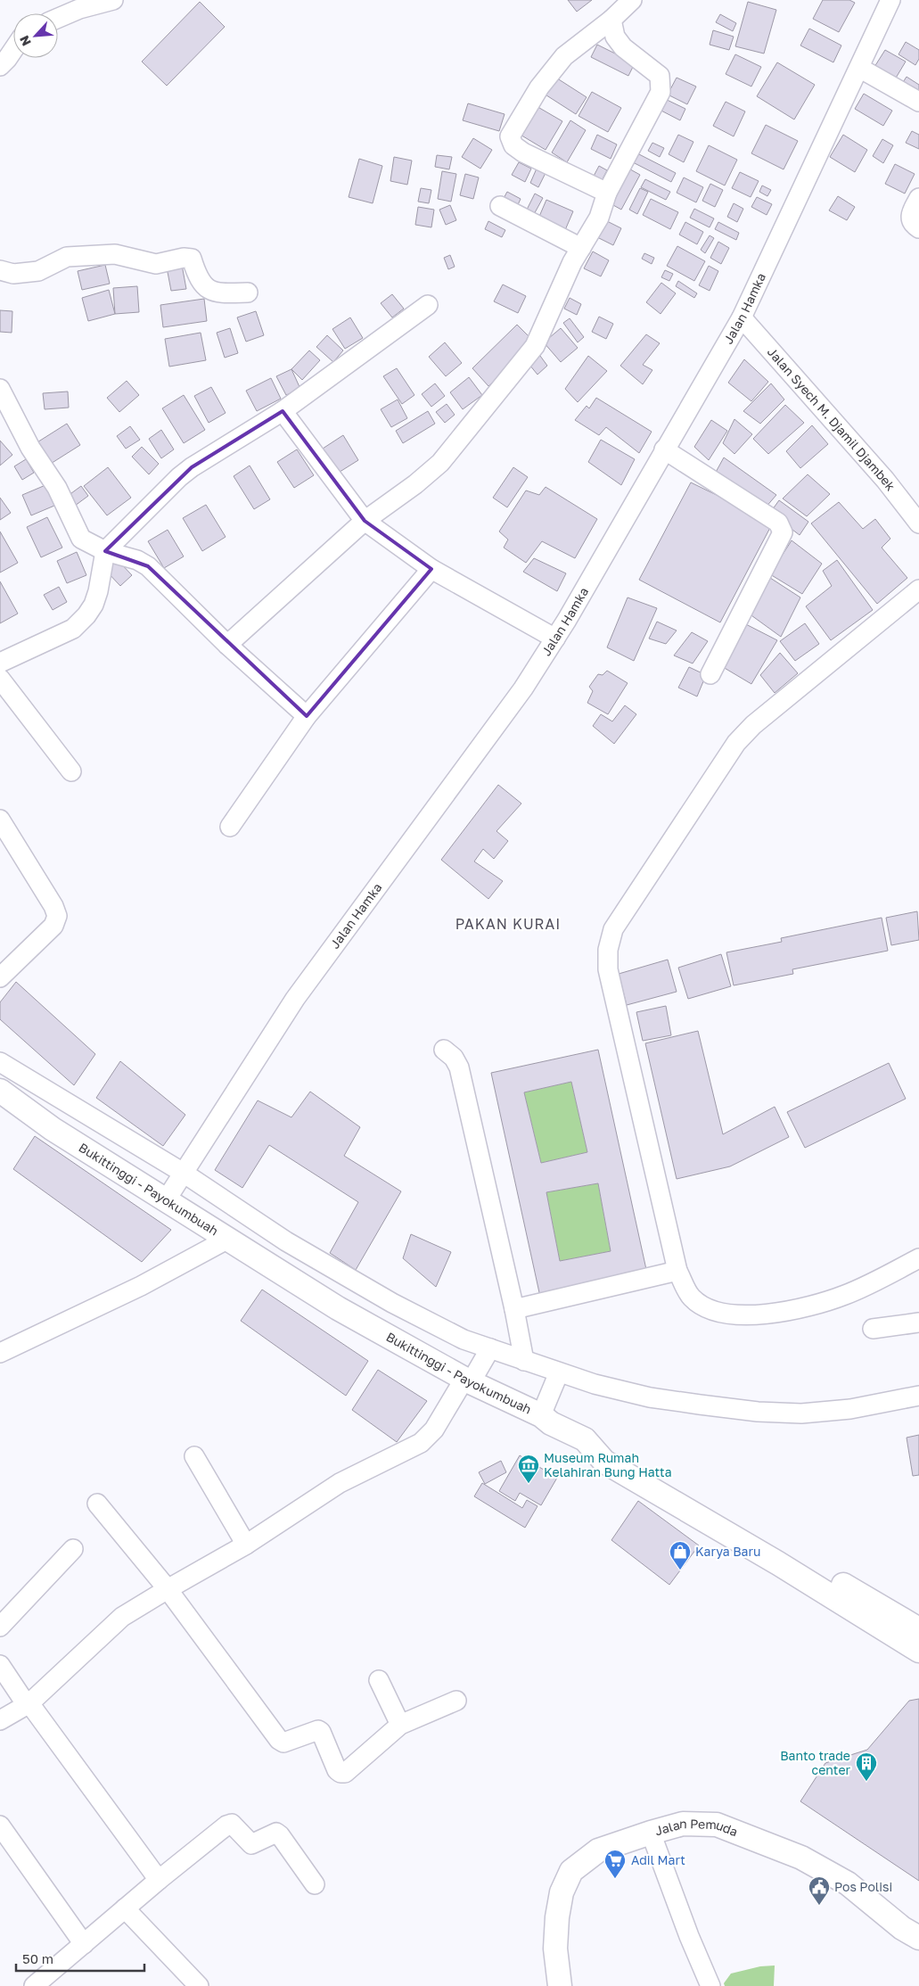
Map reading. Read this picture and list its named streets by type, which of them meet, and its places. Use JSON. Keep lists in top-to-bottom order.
{
  "streets": {
    "main road": ["Bukittinggi - Payokumbuah", "Jalan Pemuda"],
    "street": ["Jalan Hamka", "Jalan Syech M. Djamil Djambek"]
  },
  "crossings": [
    ["Jalan Hamka", "Jalan Syech M. Djamil Djambek"],
    ["Jalan Hamka", "Bukittinggi - Payokumbuah"]
  ],
  "districts": ["PAKAN KURAI"],
  "places": {
    "museum": ["Museum Rumah Kelahiran Bung Hatta"],
    "shop": ["Karya Baru"],
    "building": ["Banto trade center"],
    "supermarket": ["Adil Mart"],
    "public building": ["Pos Polisi"]
  },
  "scale_bar": "50 m",
  "north": "bottom left"
}
